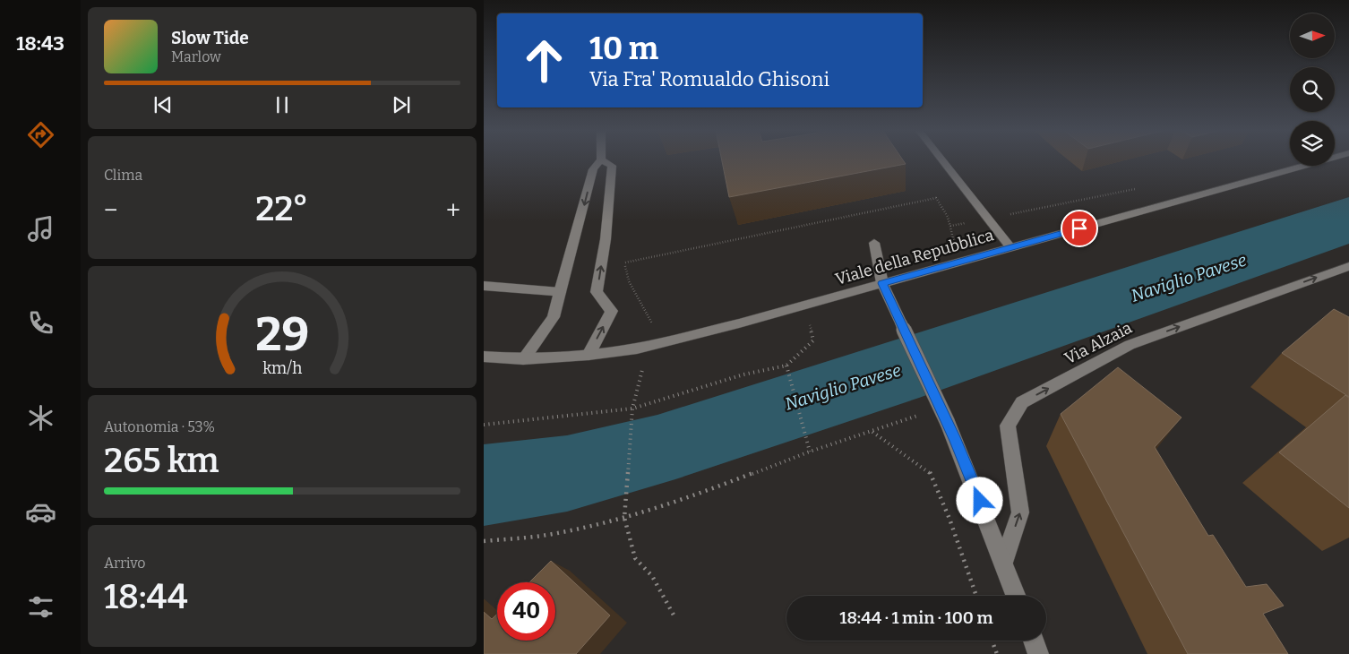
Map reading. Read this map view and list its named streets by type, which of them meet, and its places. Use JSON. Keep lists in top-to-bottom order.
{
  "streets": {
    "street": ["Viale della Repubblica", "Via Alzaia"]
  },
  "one_way": ["Via Alzaia"],
  "water": ["Naviglio Pavese"],
  "north": "right",
  "page": {
    "tabs": "18:43",
    "turn": ["10 m", "Via Fra' Romualdo Ghisoni"],
    "song": ["Slow Tide", "Marlow"],
    "tile": [
      "Clima",
      ["Autonomia · 53%", "265 km"],
      ["Arrivo", "18:44"]
    ],
    "heat": ["−", "22°", "+"],
    "limit": "40",
    "trip": "18:44 · 1 min · 100 m",
    "gauge": ["29", "km/h"]
  }
}
